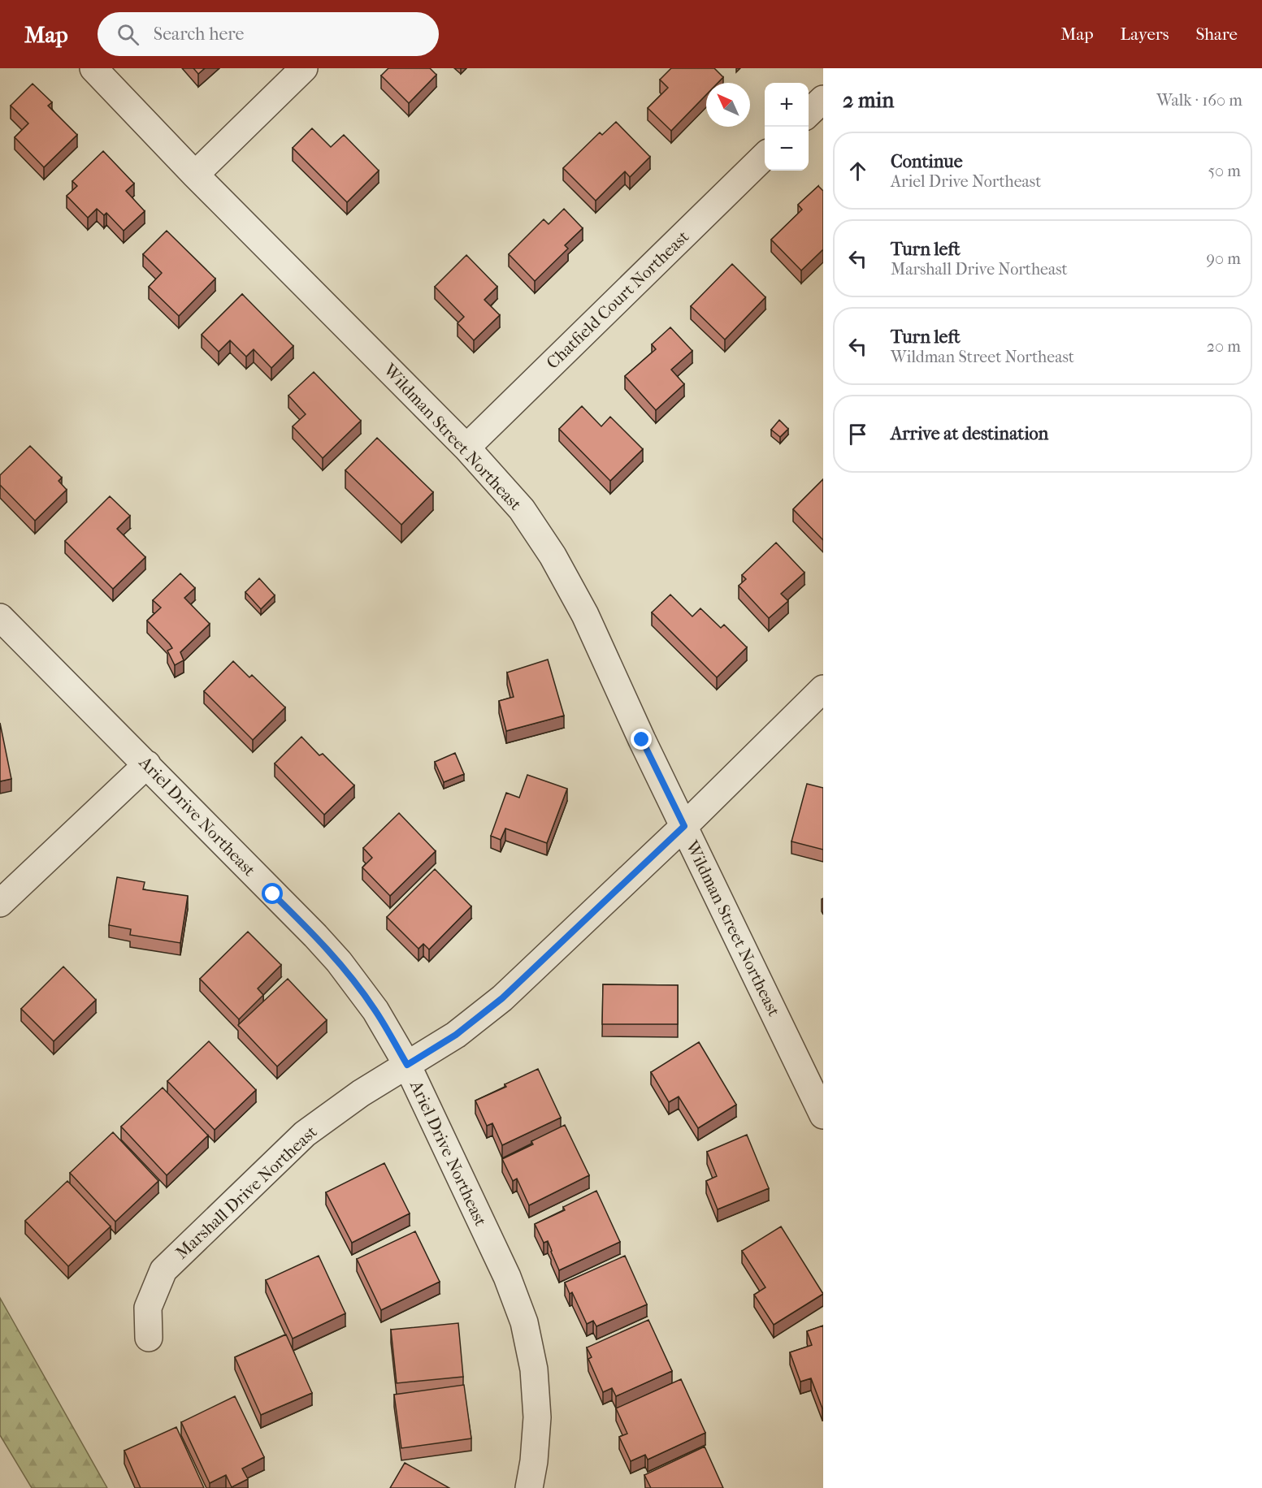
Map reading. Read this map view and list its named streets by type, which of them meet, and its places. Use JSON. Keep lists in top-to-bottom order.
{
  "streets": {
    "street": [
      "Chatfield Court Northeast",
      "Wildman Street Northeast",
      "Ariel Drive Northeast",
      "Marshall Drive Northeast"
    ]
  },
  "crossings": [
    ["Chatfield Court Northeast", "Wildman Street Northeast"],
    ["Wildman Street Northeast", "Marshall Drive Northeast"],
    ["Ariel Drive Northeast", "Marshall Drive Northeast"]
  ],
  "north": "top left",
  "page": {
    "header": "Map",
    "search": "Search here",
    "nav": ["Map", "Layers", "Share"],
    "heading": ["2 min", "Walk · 160 m"],
    "map_buttons": ["+", "−"],
    "list": [
      ["Continue", "Ariel Drive Northeast", "50 m"],
      ["Turn left", "Marshall Drive Northeast", "90 m"],
      ["Turn left", "Wildman Street Northeast", "20 m"],
      "Arrive at destination"
    ]
  }
}
